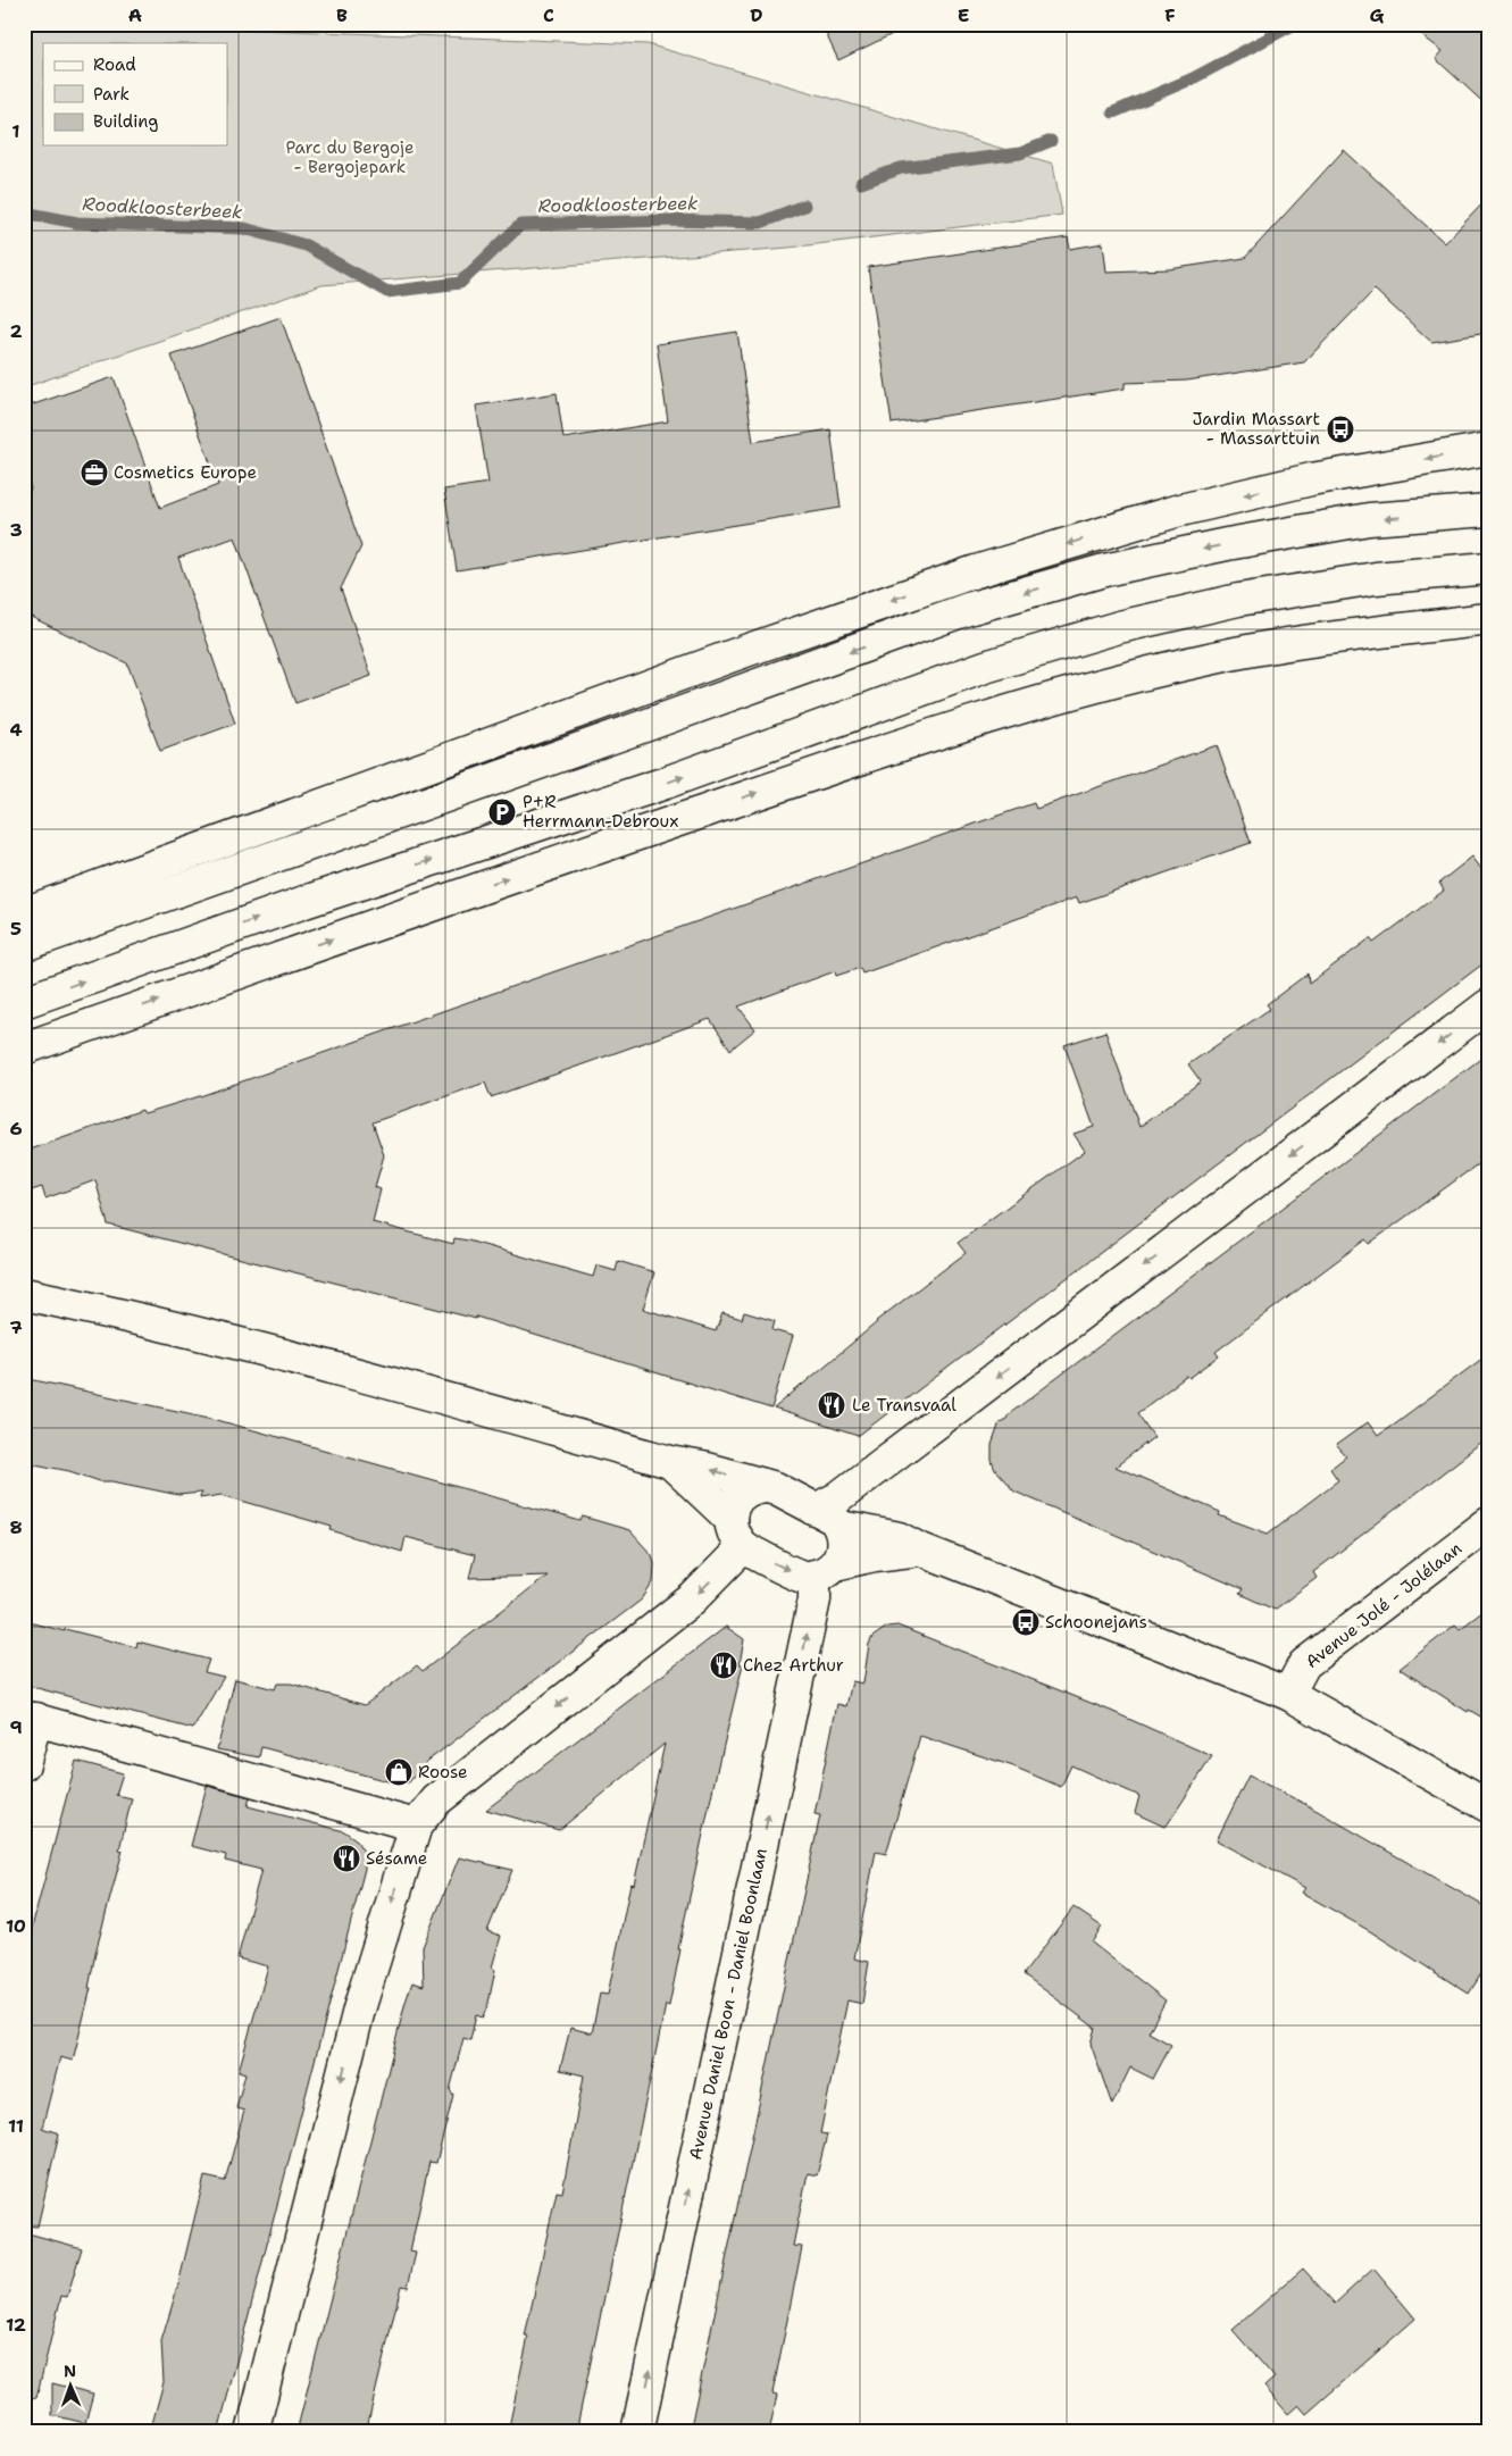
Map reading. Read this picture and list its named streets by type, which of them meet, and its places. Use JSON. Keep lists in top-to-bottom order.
{
  "streets": {
    "main road": ["Avenue Jolé - Jolélaan", "Avenue Daniel Boon - Daniel Boonlaan"]
  },
  "one_way": ["Avenue Daniel Boon - Daniel Boonlaan"],
  "water": ["Roodkloosterbeek"],
  "parks": ["Parc du Bergoje - Bergojepark"],
  "places": {
    "bus stop": ["Jardin Massart - Massarttuin", "Schoonejans"],
    "office": ["Cosmetics Europe"],
    "parking": ["P+R Herrmann-Debroux"],
    "restaurant": ["Le Transvaal", "Chez Arthur", "Sésame"],
    "shop": ["Roose"]
  },
  "legend": ["Road", "Park", "Building"],
  "north": "top",
  "grid": {
    "columns": [
      "A",
      "B",
      "C",
      "D",
      "E",
      "F",
      "G"
    ],
    "rows": [
      "1",
      "2",
      "3",
      "4",
      "5",
      "6",
      "7",
      "8",
      "9",
      "10",
      "11",
      "12"
    ]
  }
}
